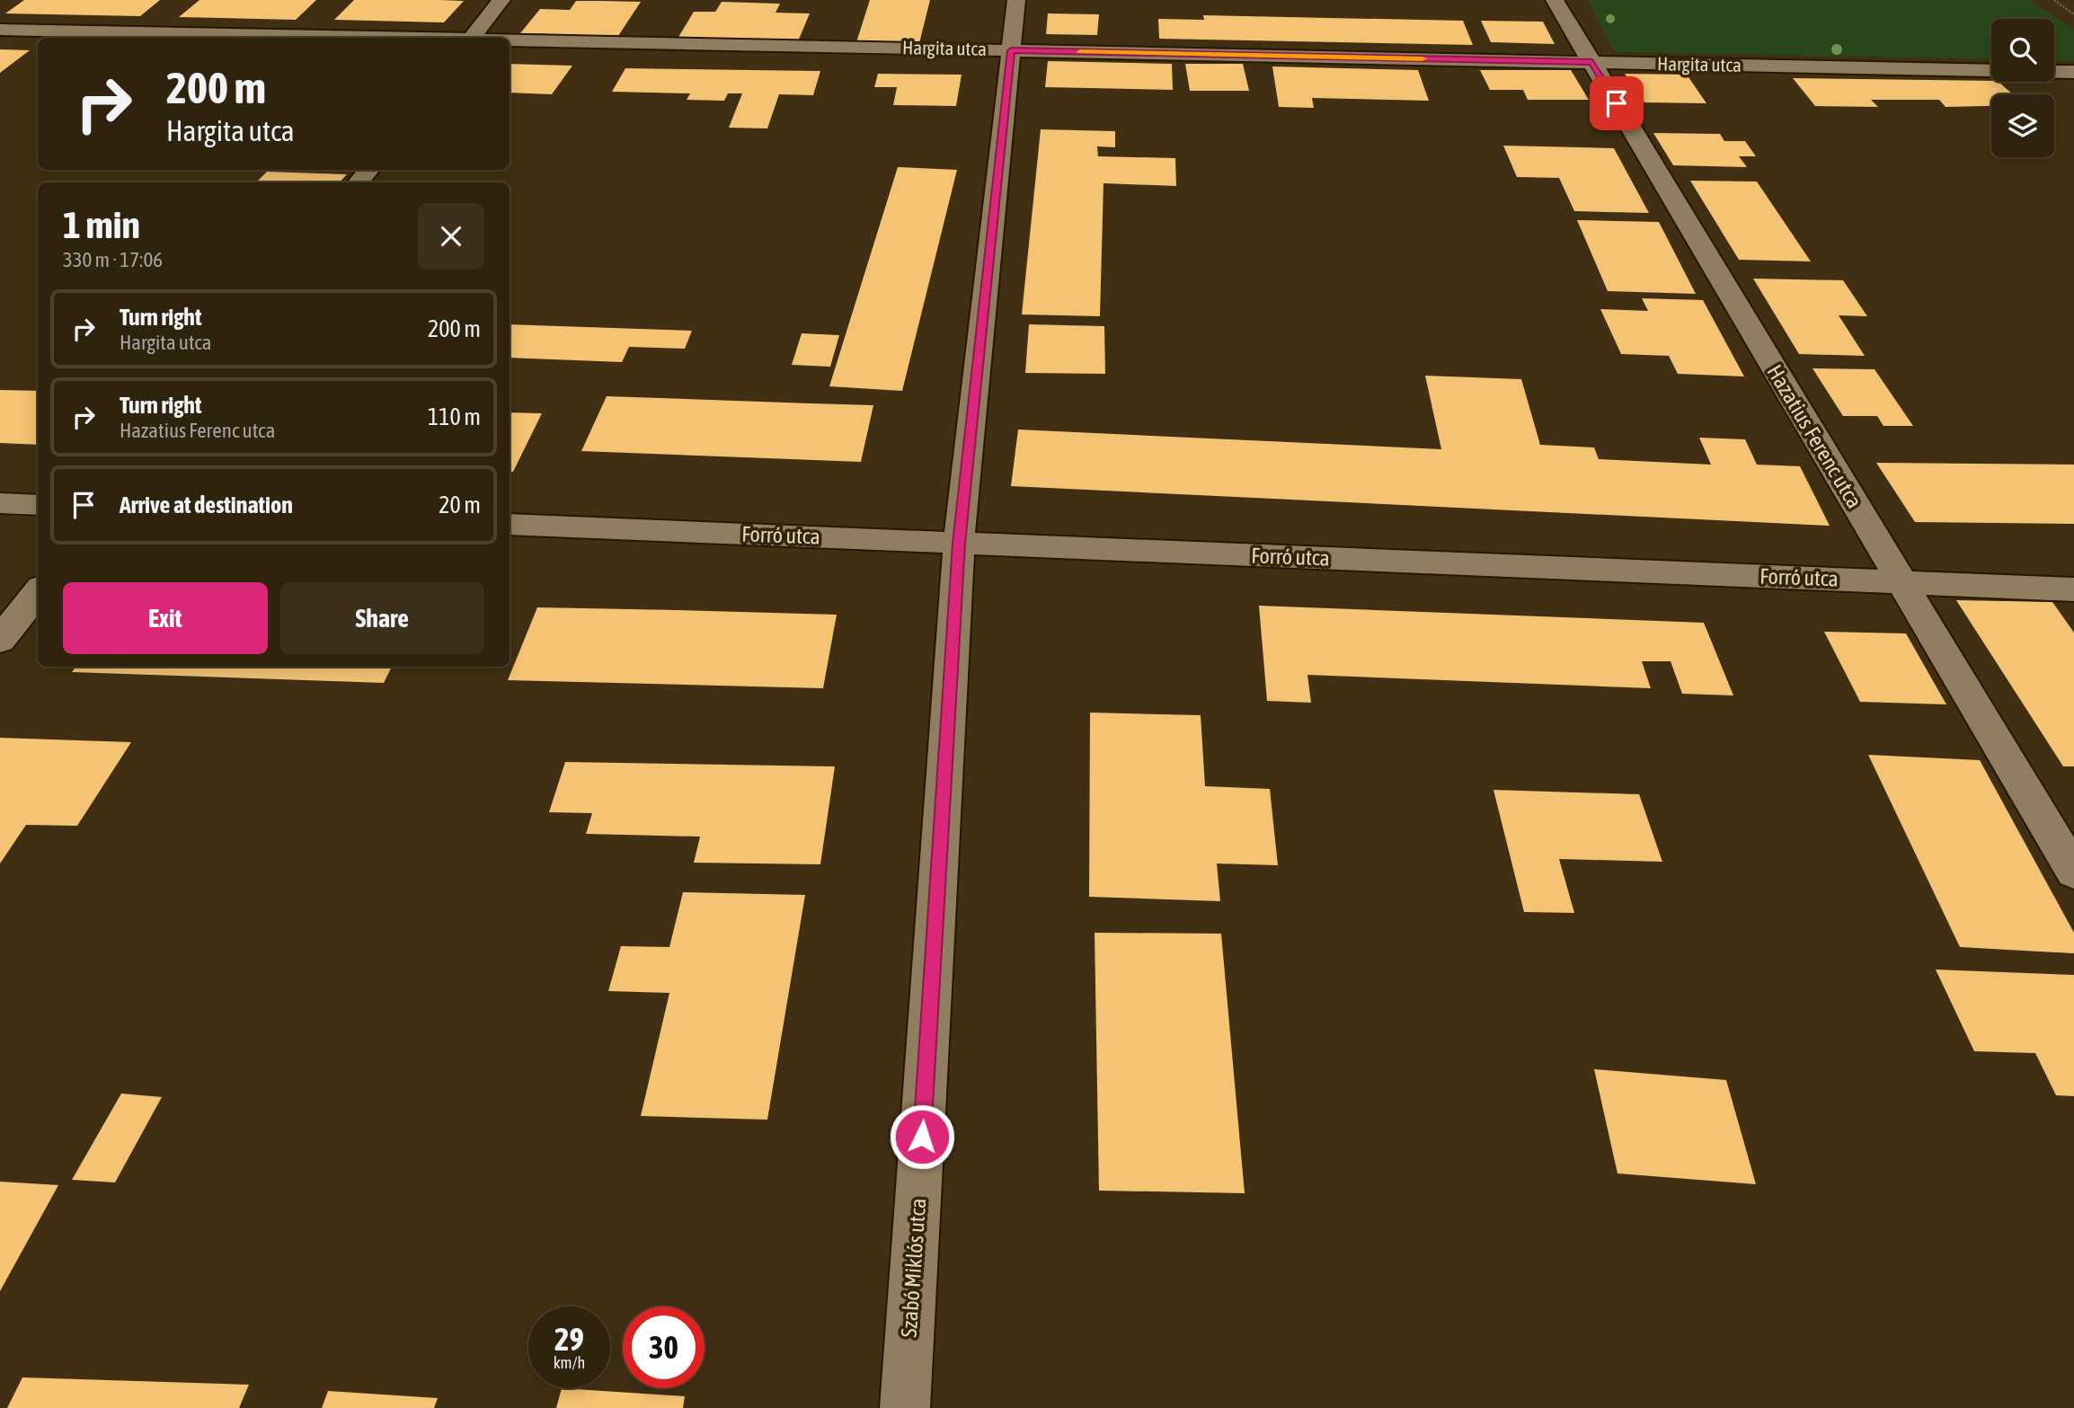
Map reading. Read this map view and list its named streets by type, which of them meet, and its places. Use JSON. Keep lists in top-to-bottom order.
{
  "streets": {
    "street": [
      "Hargita utca",
      "Hazatius Ferenc utca",
      "Forró utca",
      "Szabó Miklós utca"
    ]
  },
  "crossings": [
    ["Hargita utca", "Hazatius Ferenc utca"],
    ["Hargita utca", "Szabó Miklós utca"],
    ["Hazatius Ferenc utca", "Forró utca"],
    ["Forró utca", "Szabó Miklós utca"]
  ],
  "page": {
    "turn": ["200 m", "Hargita utca"],
    "heading": ["1 min", "330 m · 17:06"],
    "list": [
      {
        "name": "Turn right",
        "note": "Hargita utca",
        "value": "200 m"
      },
      {
        "name": "Turn right",
        "note": "Hazatius Ferenc utca",
        "value": "110 m"
      },
      {
        "name": "Arrive at destination",
        "value": "20 m"
      }
    ],
    "buttons": ["Exit", "Share"],
    "speed": "29 km/h",
    "limit": "30"
  }
}
